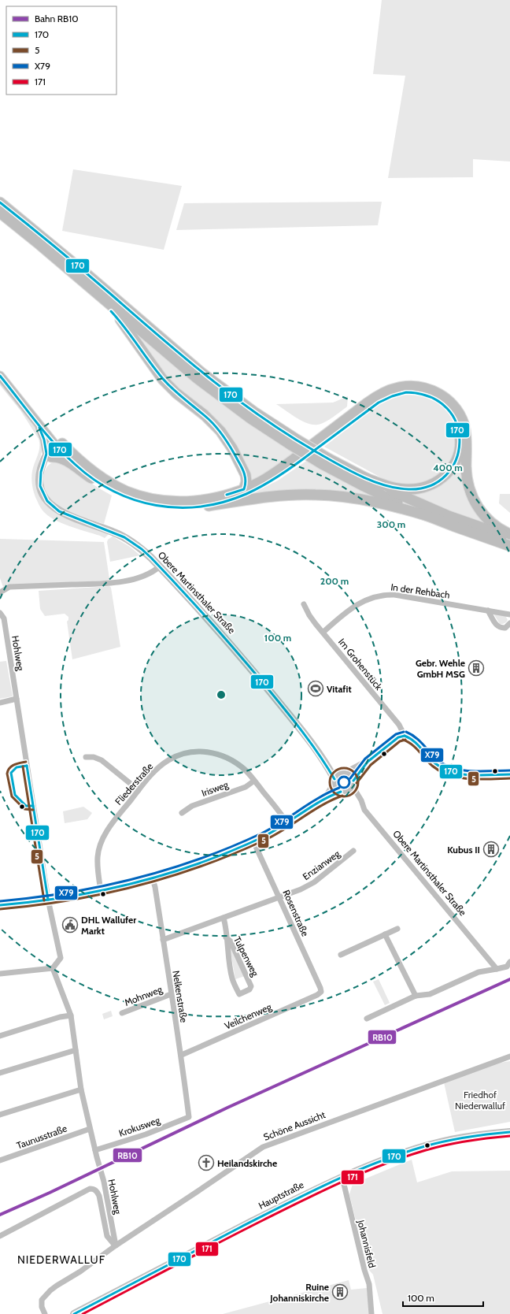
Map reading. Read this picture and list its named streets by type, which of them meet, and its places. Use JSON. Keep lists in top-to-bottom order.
{
  "streets": {
    "street": [
      "In der Rehbach",
      "Obere Martinsthaler Straße",
      "Hohlweg",
      "Im Grohenstück",
      "Fliederstraße",
      "Irisweg",
      "Enzianweg",
      "Rosenstraße",
      "Tulpenweg",
      "Mohnweg",
      "Nelkenstraße",
      "Veilchenweg",
      "Schöne Aussicht",
      "Krokusweg",
      "Taunusstraße",
      "Hauptstraße",
      "Johannisfeld"
    ]
  },
  "crossings": [
    ["In der Rehbach", "Im Grohenstück"],
    ["Hohlweg", "Schöne Aussicht"],
    ["Hohlweg", "Krokusweg"],
    ["Hohlweg", "Taunusstraße"],
    ["Fliederstraße", "Irisweg"],
    ["Enzianweg", "Rosenstraße"],
    ["Rosenstraße", "Veilchenweg"],
    ["Mohnweg", "Nelkenstraße"],
    ["Nelkenstraße", "Veilchenweg"],
    ["Nelkenstraße", "Krokusweg"],
    ["Hauptstraße", "Johannisfeld"]
  ],
  "districts": ["NIEDERWALLUF"],
  "parks": ["Friedhof Niederwalluf"],
  "places": {
    "building": ["Gebr. Wehle GmbH MSG", "Kubus II", "Ruine Johanniskirche"],
    "sports": ["Vitafit"],
    "public building": ["DHL Wallufer Markt"],
    "church": ["Heilandskirche"]
  },
  "lines": [
    "transit line 170",
    "transit line X79",
    "transit line 5",
    "rail line RB10",
    "transit line 171"
  ],
  "legend": [
    "Bahn RB10",
    "170",
    "5",
    "X79",
    "171"
  ],
  "scale_bar": "100 m",
  "rings": [
    "400 m",
    "300 m",
    "200 m",
    "100 m"
  ]
}
